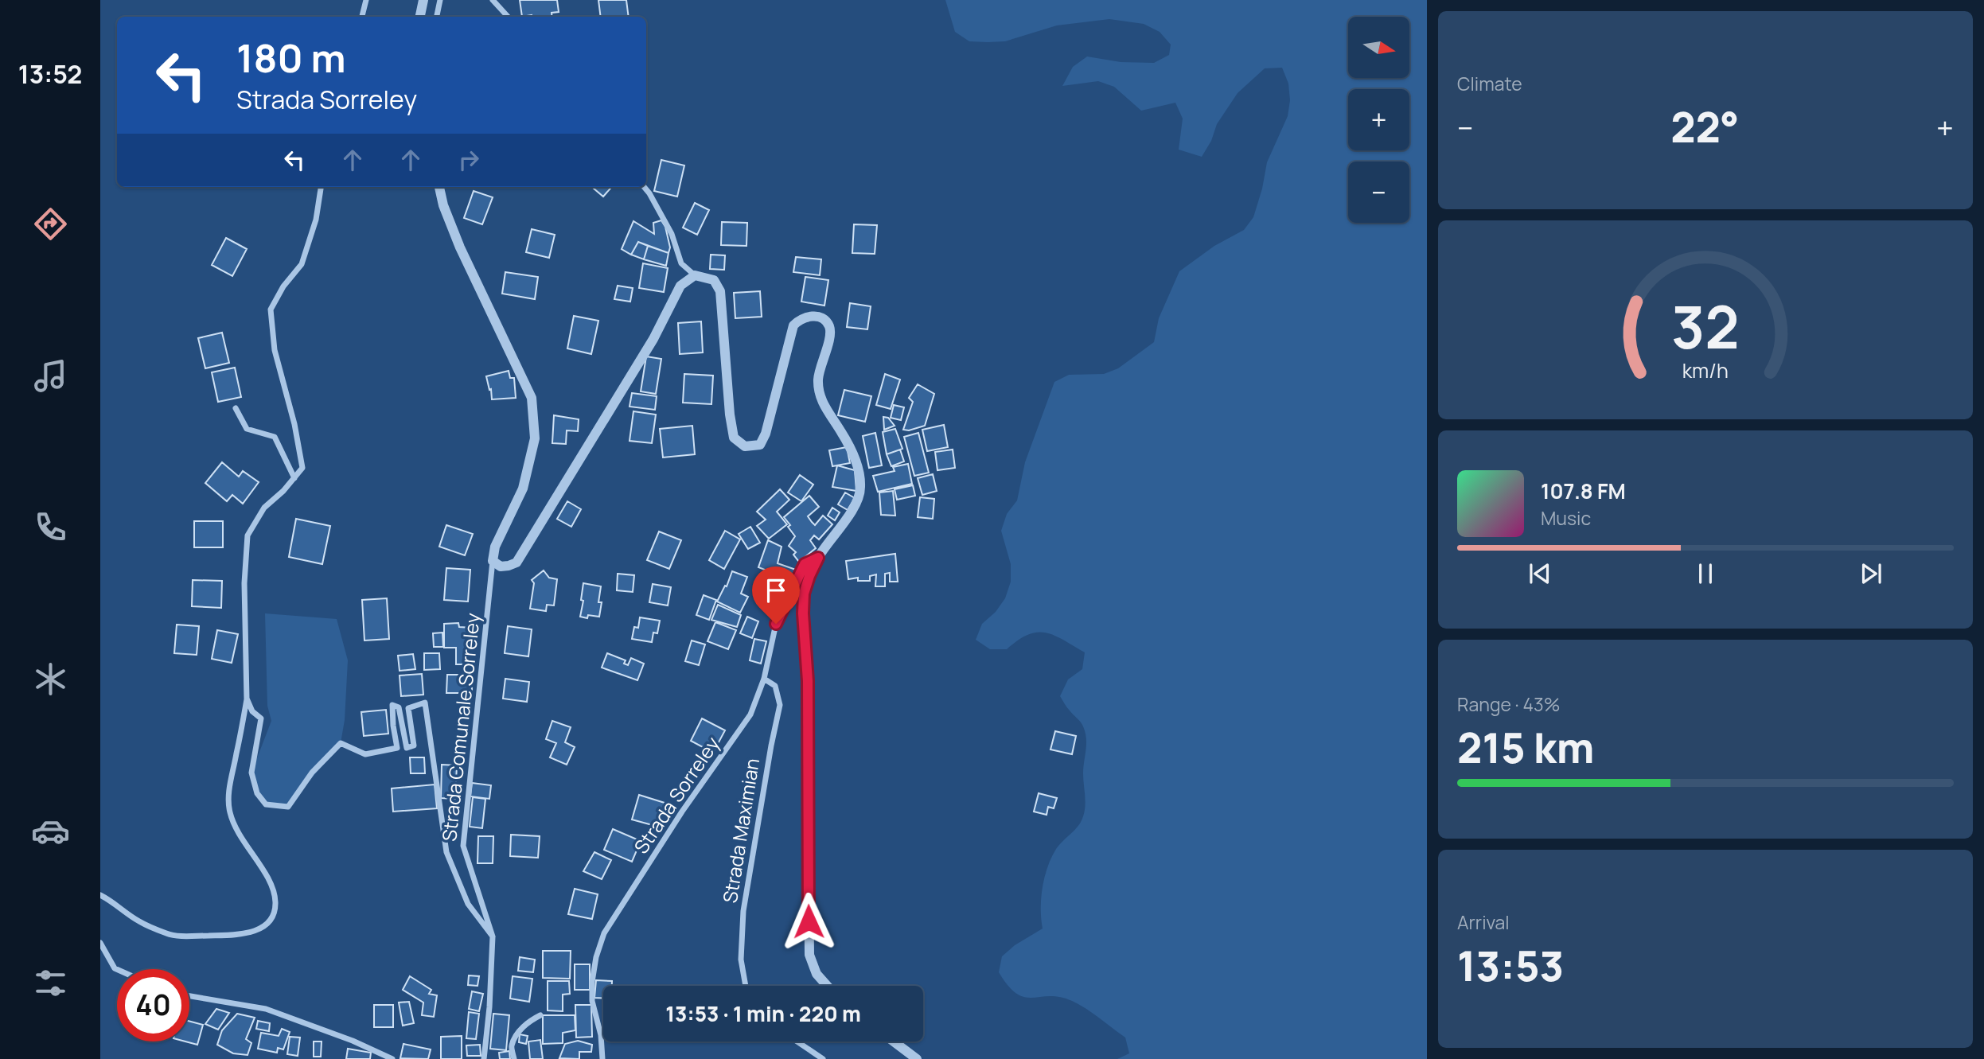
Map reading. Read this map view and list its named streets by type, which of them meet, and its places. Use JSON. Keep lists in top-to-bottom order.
{
  "streets": {
    "street": ["Strada Comunale Sorreley", "Strada Sorreley", "Strada Maximian"]
  },
  "crossings": [
    ["Strada Sorreley", "Strada Maximian"]
  ],
  "north": "right",
  "page": {
    "tabs": "13:52",
    "tile": [
      "Climate",
      ["Range · 43%", "215 km"],
      ["Arrival", "13:53"]
    ],
    "map_buttons": ["+", "−"],
    "turn": ["180 m", "Strada Sorreley"],
    "heat": ["−", "22°", "+"],
    "song": ["107.8 FM", "Music"],
    "limit": "40",
    "trip": "13:53 · 1 min · 220 m",
    "gauge": ["32", "km/h"]
  }
}
